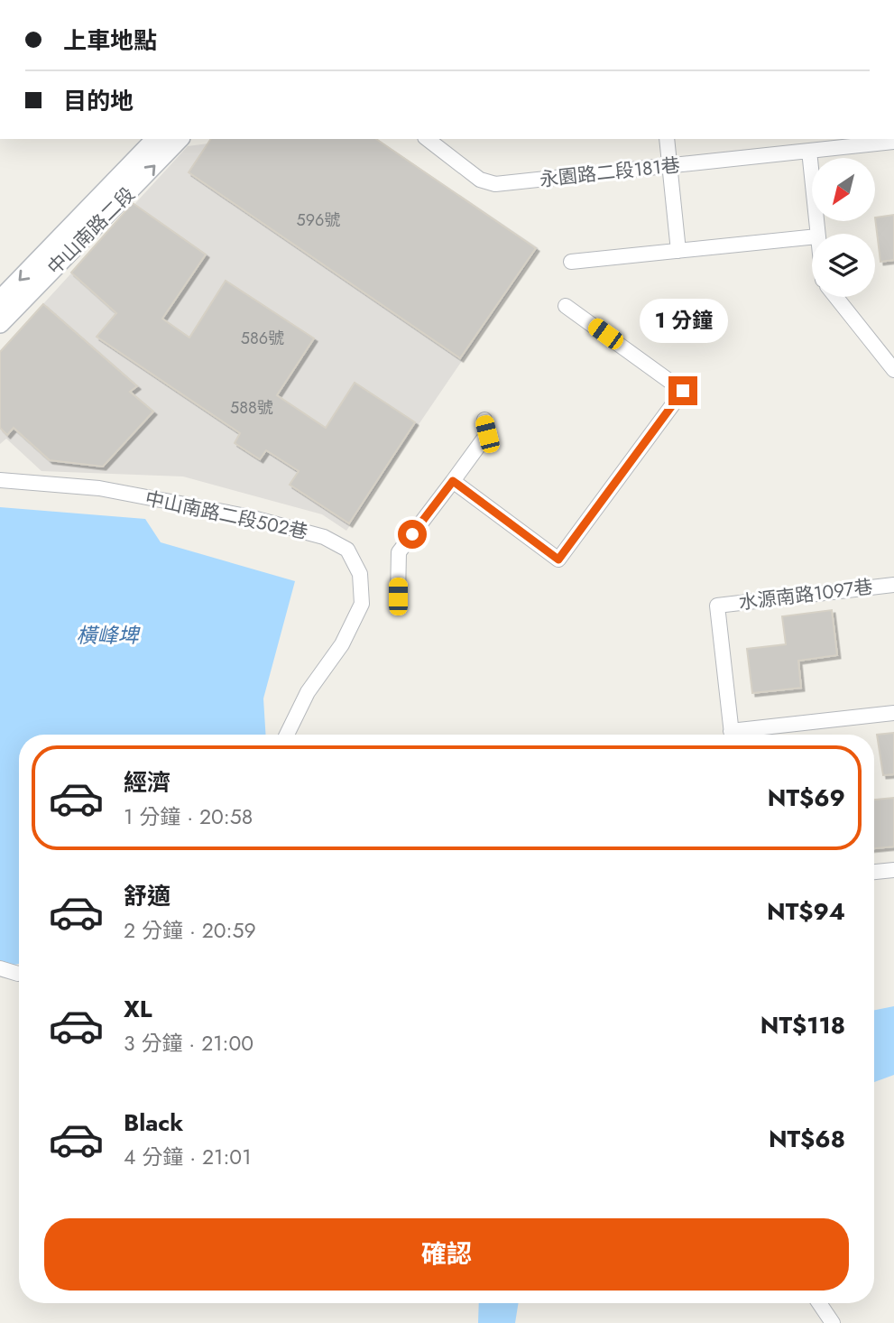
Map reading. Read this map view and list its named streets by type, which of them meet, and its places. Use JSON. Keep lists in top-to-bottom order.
{
  "streets": {
    "main road": ["中山南路二段"],
    "street": ["永園路二段181巷", "中山南路二段502巷", "水源南路1097巷"]
  },
  "water": ["橫峰埤"],
  "house_numbers": ["596號", "586號", "588號"],
  "north": "bottom left",
  "page": {
    "banner": ["上車地點", "目的地"],
    "bubble": "1 分鐘",
    "list": [
      {
        "name": "經濟",
        "note": "1 分鐘 · 20:58",
        "value": "NT$69"
      },
      {
        "name": "舒適",
        "note": "2 分鐘 · 20:59",
        "value": "NT$94"
      },
      {
        "name": "XL",
        "note": "3 分鐘 · 21:00",
        "value": "NT$118"
      },
      {
        "name": "Black",
        "note": "4 分鐘 · 21:01",
        "value": "NT$68"
      }
    ],
    "buttons": "確認"
  }
}
